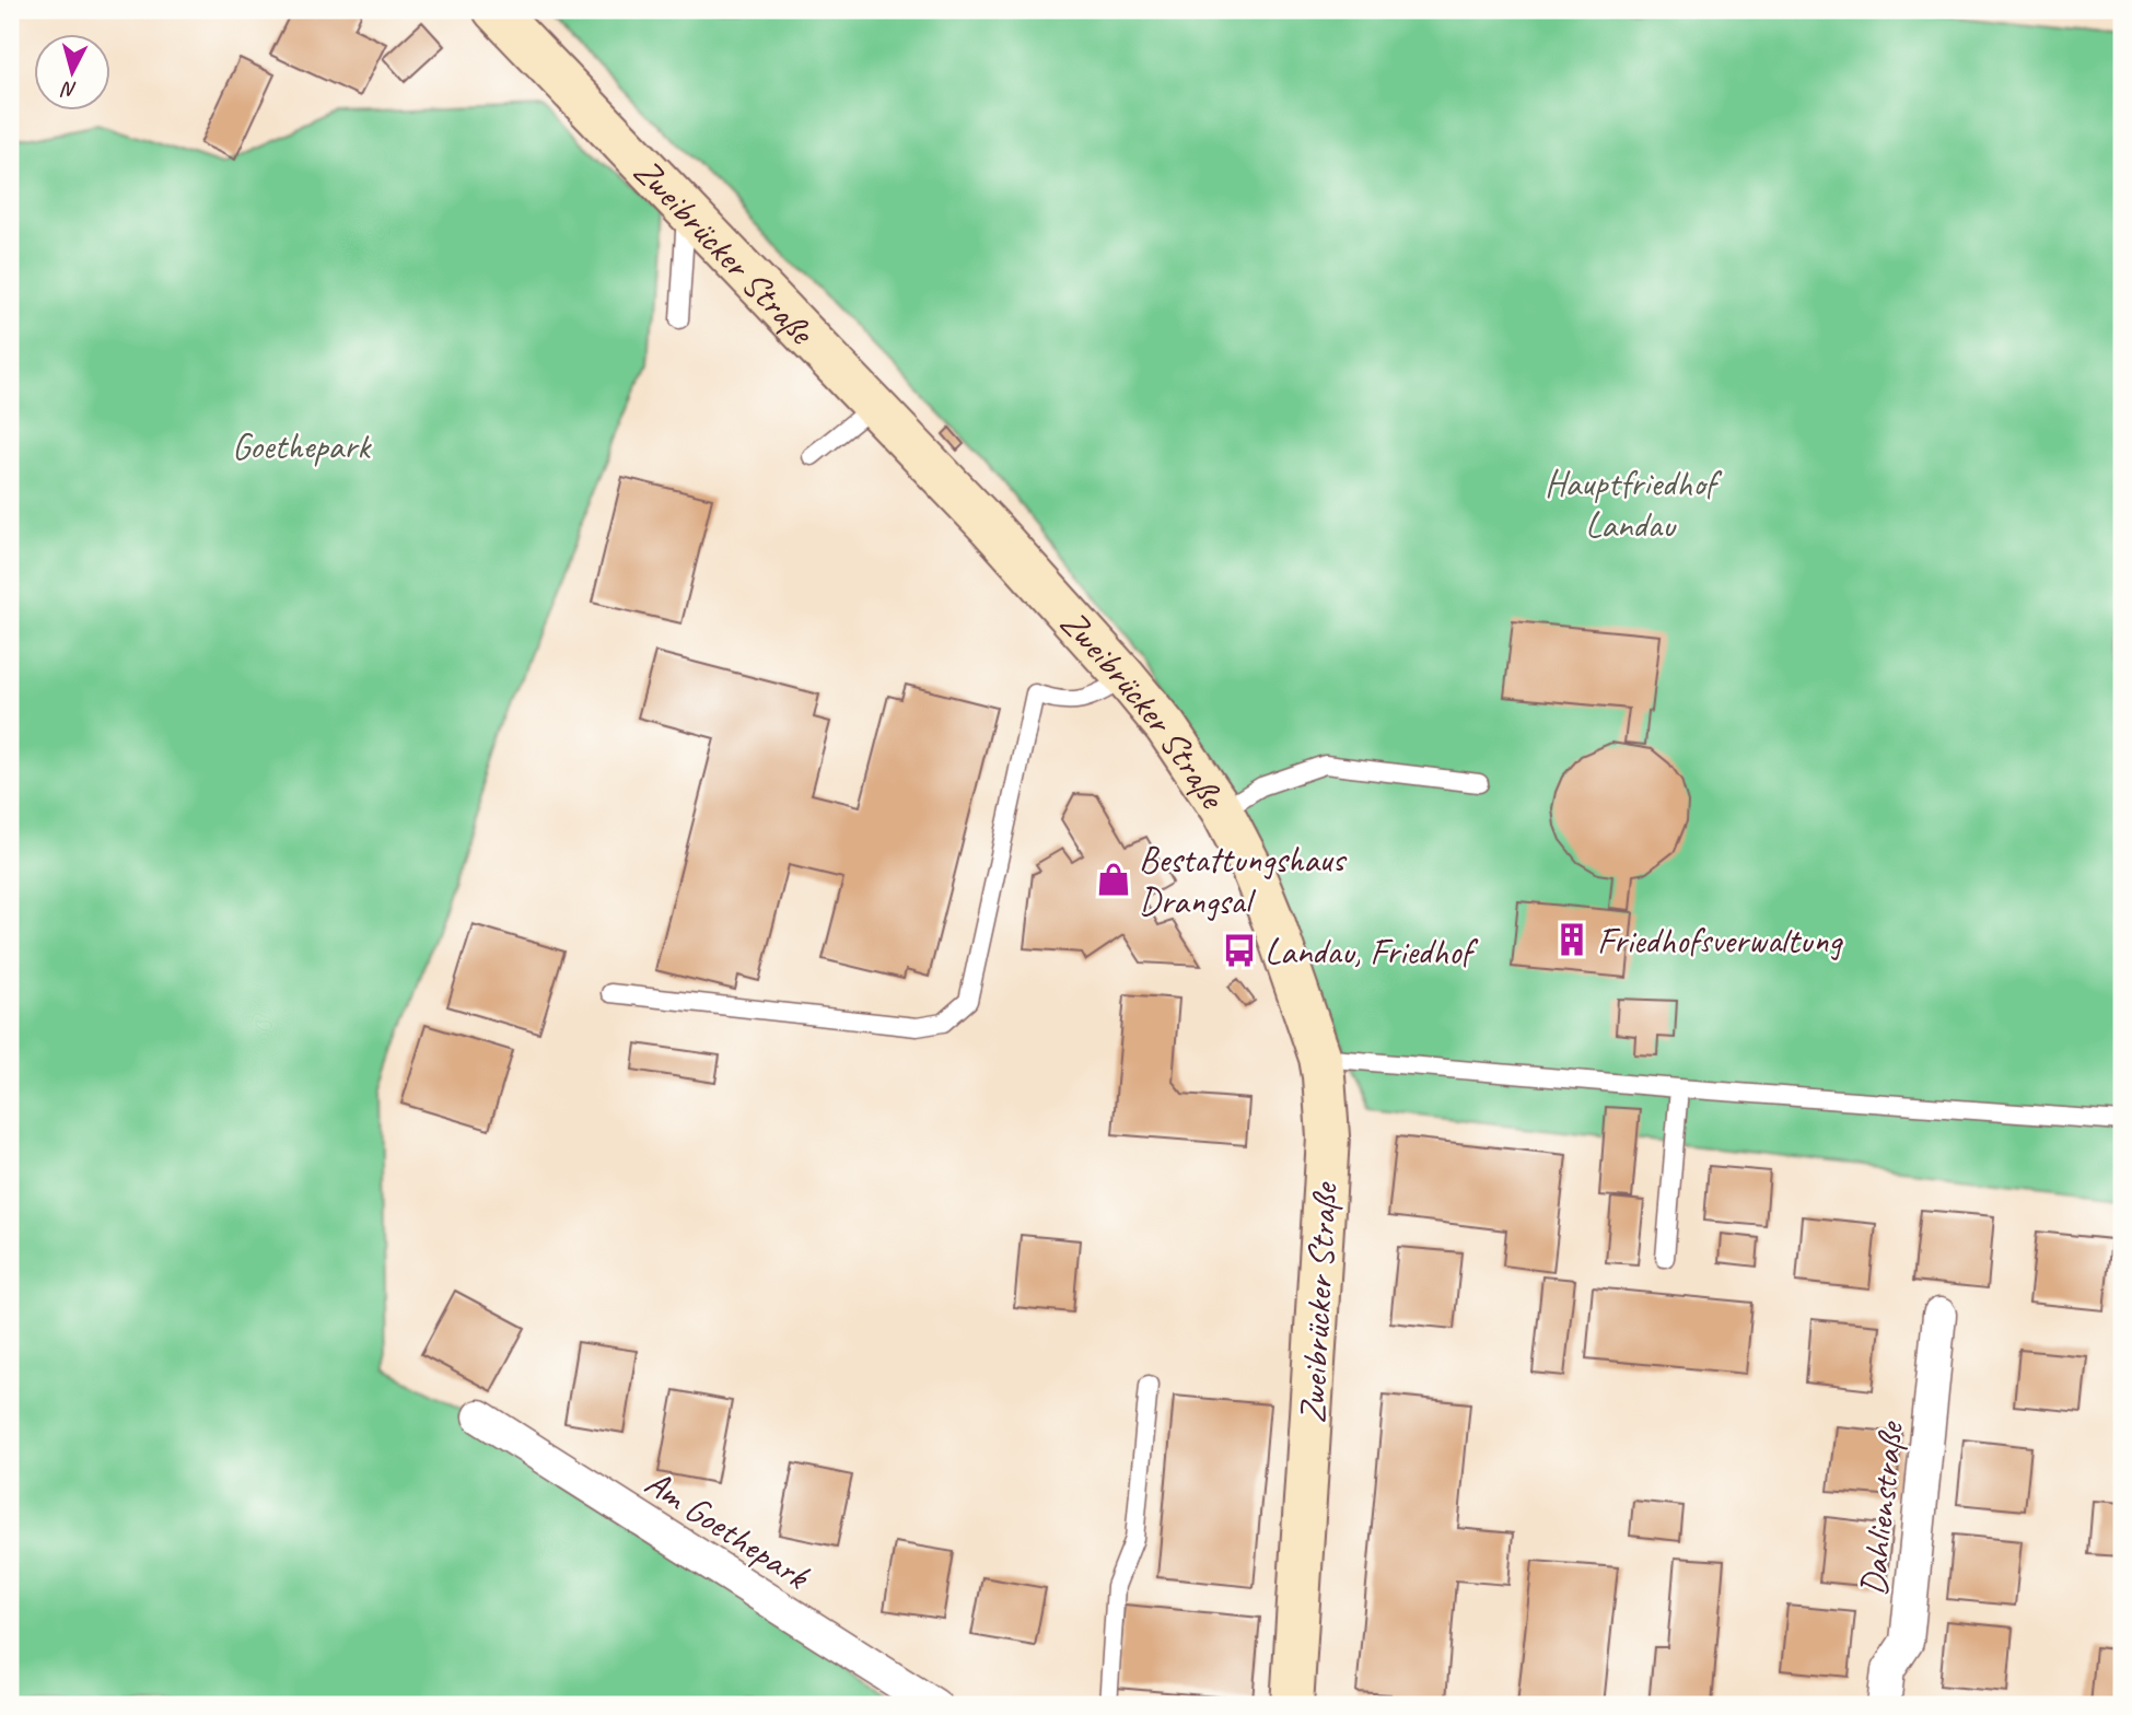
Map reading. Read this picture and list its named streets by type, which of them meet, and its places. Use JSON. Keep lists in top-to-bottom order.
{
  "streets": {
    "street": ["Zweibrücker Straße", "Dahlienstraße", "Am Goethepark"]
  },
  "parks": ["Goethepark", "Hauptfriedhof Landau"],
  "places": {
    "shop": ["Bestattungshaus Drangsal"],
    "building": ["Friedhofsverwaltung"],
    "bus stop": ["Landau, Friedhof"]
  },
  "north": "bottom"
}
